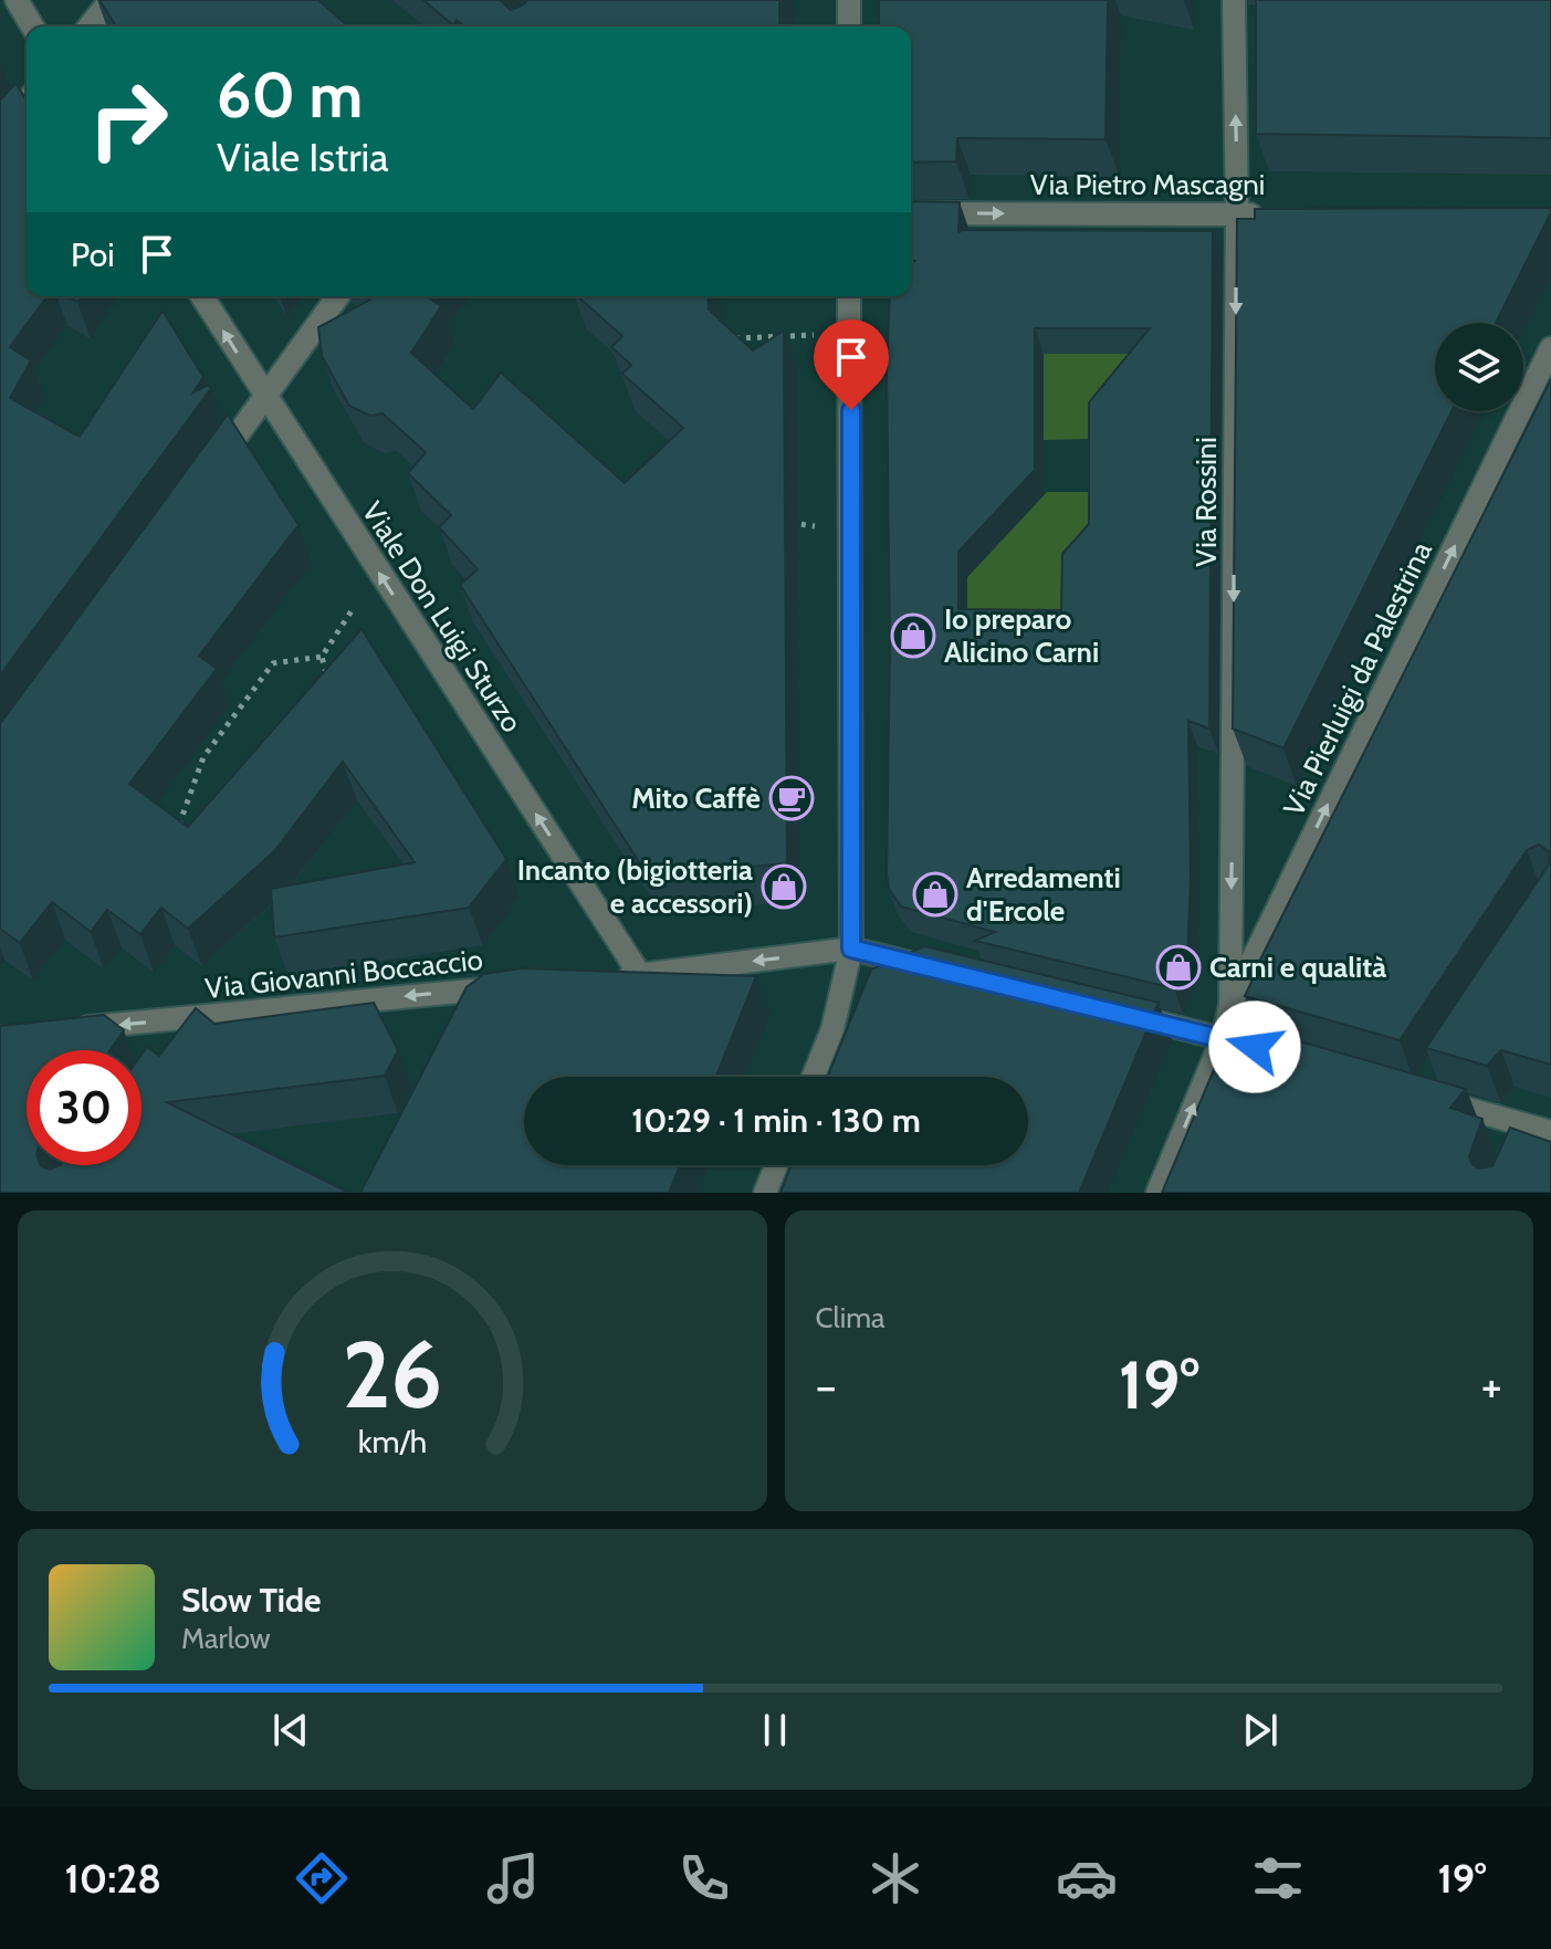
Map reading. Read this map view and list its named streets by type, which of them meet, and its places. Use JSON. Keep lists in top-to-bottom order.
{
  "streets": {
    "street": [
      "Via Pietro Mascagni",
      "Via Rossini",
      "Viale Don Luigi Sturzo",
      "Via Pierluigi da Palestrina",
      "Via Giovanni Boccaccio"
    ]
  },
  "crossings": [
    ["Via Pietro Mascagni", "Via Rossini"],
    ["Via Rossini", "Via Pierluigi da Palestrina"]
  ],
  "one_way": [
    "Via Pietro Mascagni",
    "Viale Don Luigi Sturzo",
    "Via Pierluigi da Palestrina",
    "Via Giovanni Boccaccio"
  ],
  "places": {
    "shop": [
      "Io preparo Alicino Carni",
      "Incanto (bigiotteria e accessori)",
      "Arredamenti d'Ercole",
      "Carni e qualità"
    ],
    "cafe": ["Mito Caffè"]
  },
  "page": {
    "turn": ["60 m", "Viale Istria"],
    "then": "Poi",
    "limit": "30",
    "trip": "10:29 · 1 min · 130 m",
    "tile": "Clima",
    "heat": ["−", "19°", "+"],
    "song": ["Slow Tide", "Marlow"],
    "tabs": ["10:28", "19°"],
    "gauge": ["26", "km/h"]
  }
}
